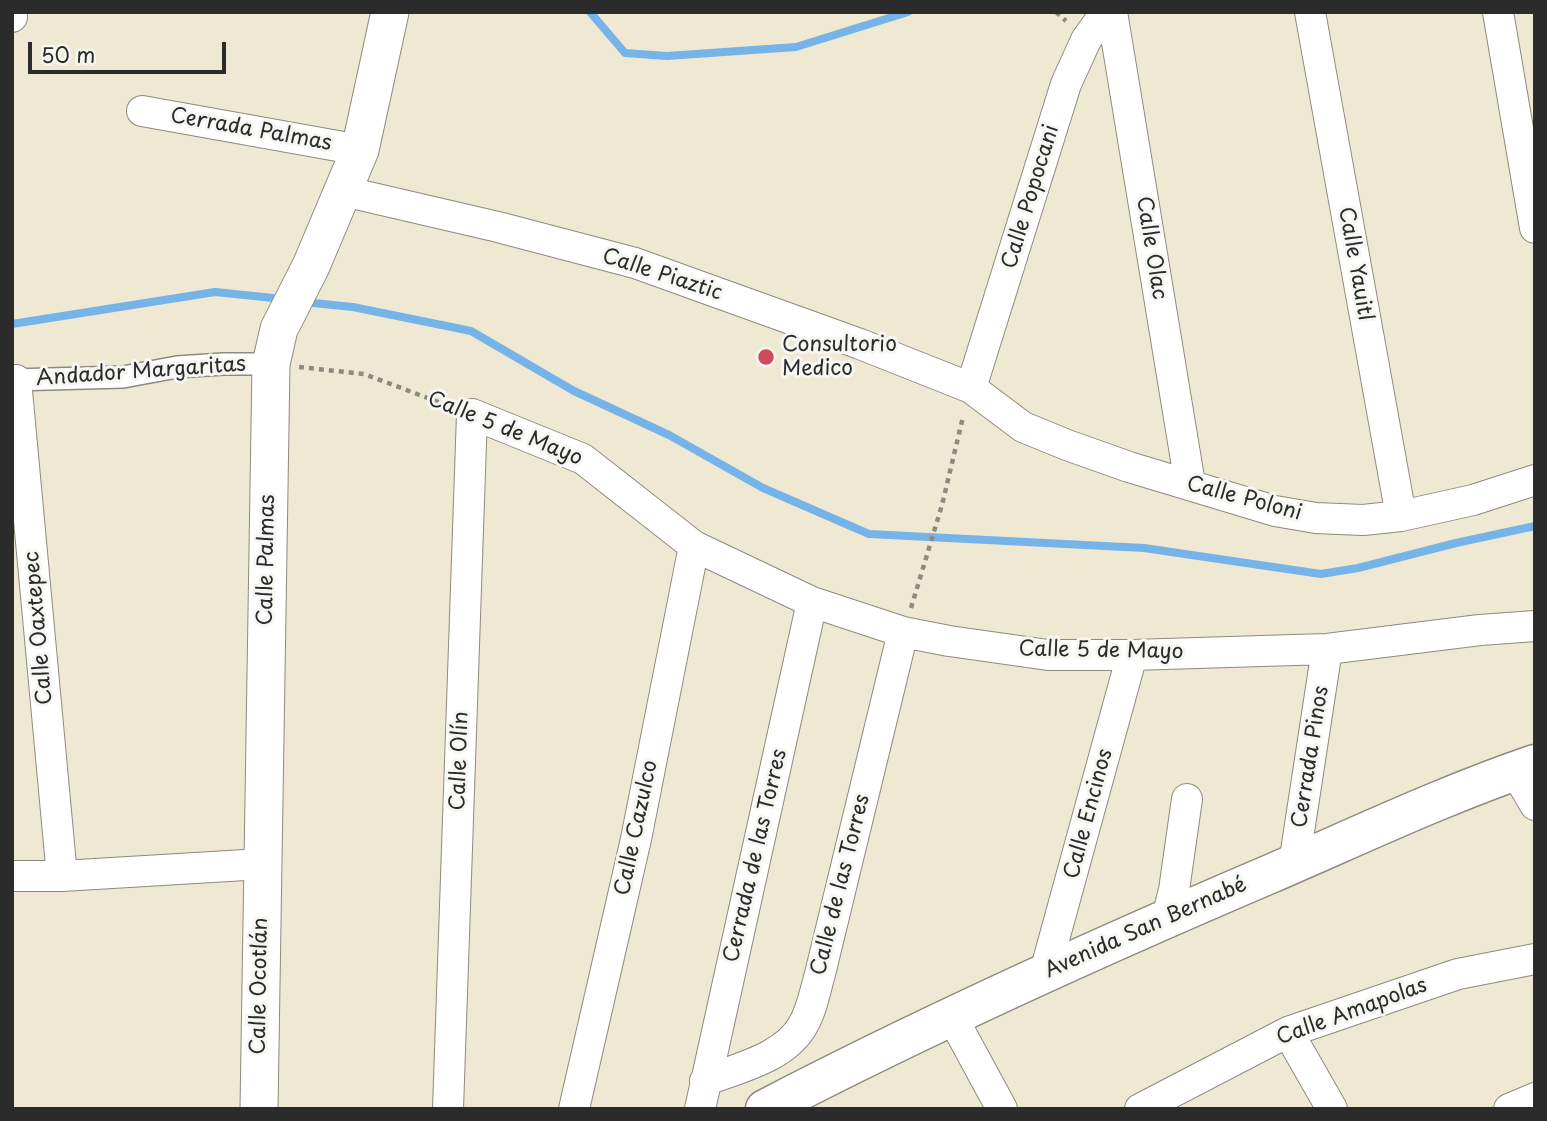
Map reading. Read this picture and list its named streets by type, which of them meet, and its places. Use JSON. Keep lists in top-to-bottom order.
{
  "streets": {
    "main road": ["Avenida San Bernabé"],
    "street": [
      "Cerrada Palmas",
      "Calle Popocani",
      "Calle Olac",
      "Calle Yauitl",
      "Calle Piaztic",
      "Andador Margaritas",
      "Calle 5 de Mayo",
      "Calle Poloni",
      "Calle Palmas",
      "Calle Oaxtepec",
      "Cerrada Pinos",
      "Calle Olín",
      "Calle Encinos",
      "Calle Cazulco",
      "Cerrada de las Torres",
      "Calle de las Torres",
      "Calle Ocotlán",
      "Calle Amapolas"
    ]
  },
  "crossings": [
    ["Cerrada Palmas", "Calle Palmas"],
    ["Calle Popocani", "Calle Piaztic"],
    ["Calle Popocani", "Calle Poloni"],
    ["Calle Olac", "Calle Poloni"],
    ["Calle Yauitl", "Calle Poloni"],
    ["Calle Piaztic", "Calle Poloni"],
    ["Calle Piaztic", "Calle Palmas"],
    ["Andador Margaritas", "Calle Palmas"],
    ["Andador Margaritas", "Calle Oaxtepec"],
    ["Calle 5 de Mayo", "Cerrada Pinos"],
    ["Calle 5 de Mayo", "Calle Olín"],
    ["Calle 5 de Mayo", "Calle Encinos"],
    ["Calle 5 de Mayo", "Calle Cazulco"],
    ["Calle 5 de Mayo", "Cerrada de las Torres"],
    ["Calle 5 de Mayo", "Calle de las Torres"],
    ["Calle Palmas", "Calle Ocotlán"],
    ["Cerrada Pinos", "Avenida San Bernabé"],
    ["Calle Encinos", "Avenida San Bernabé"],
    ["Cerrada de las Torres", "Calle de las Torres"]
  ],
  "places": ["Consultorio Medico"],
  "scale_bar": "50 m"
}
